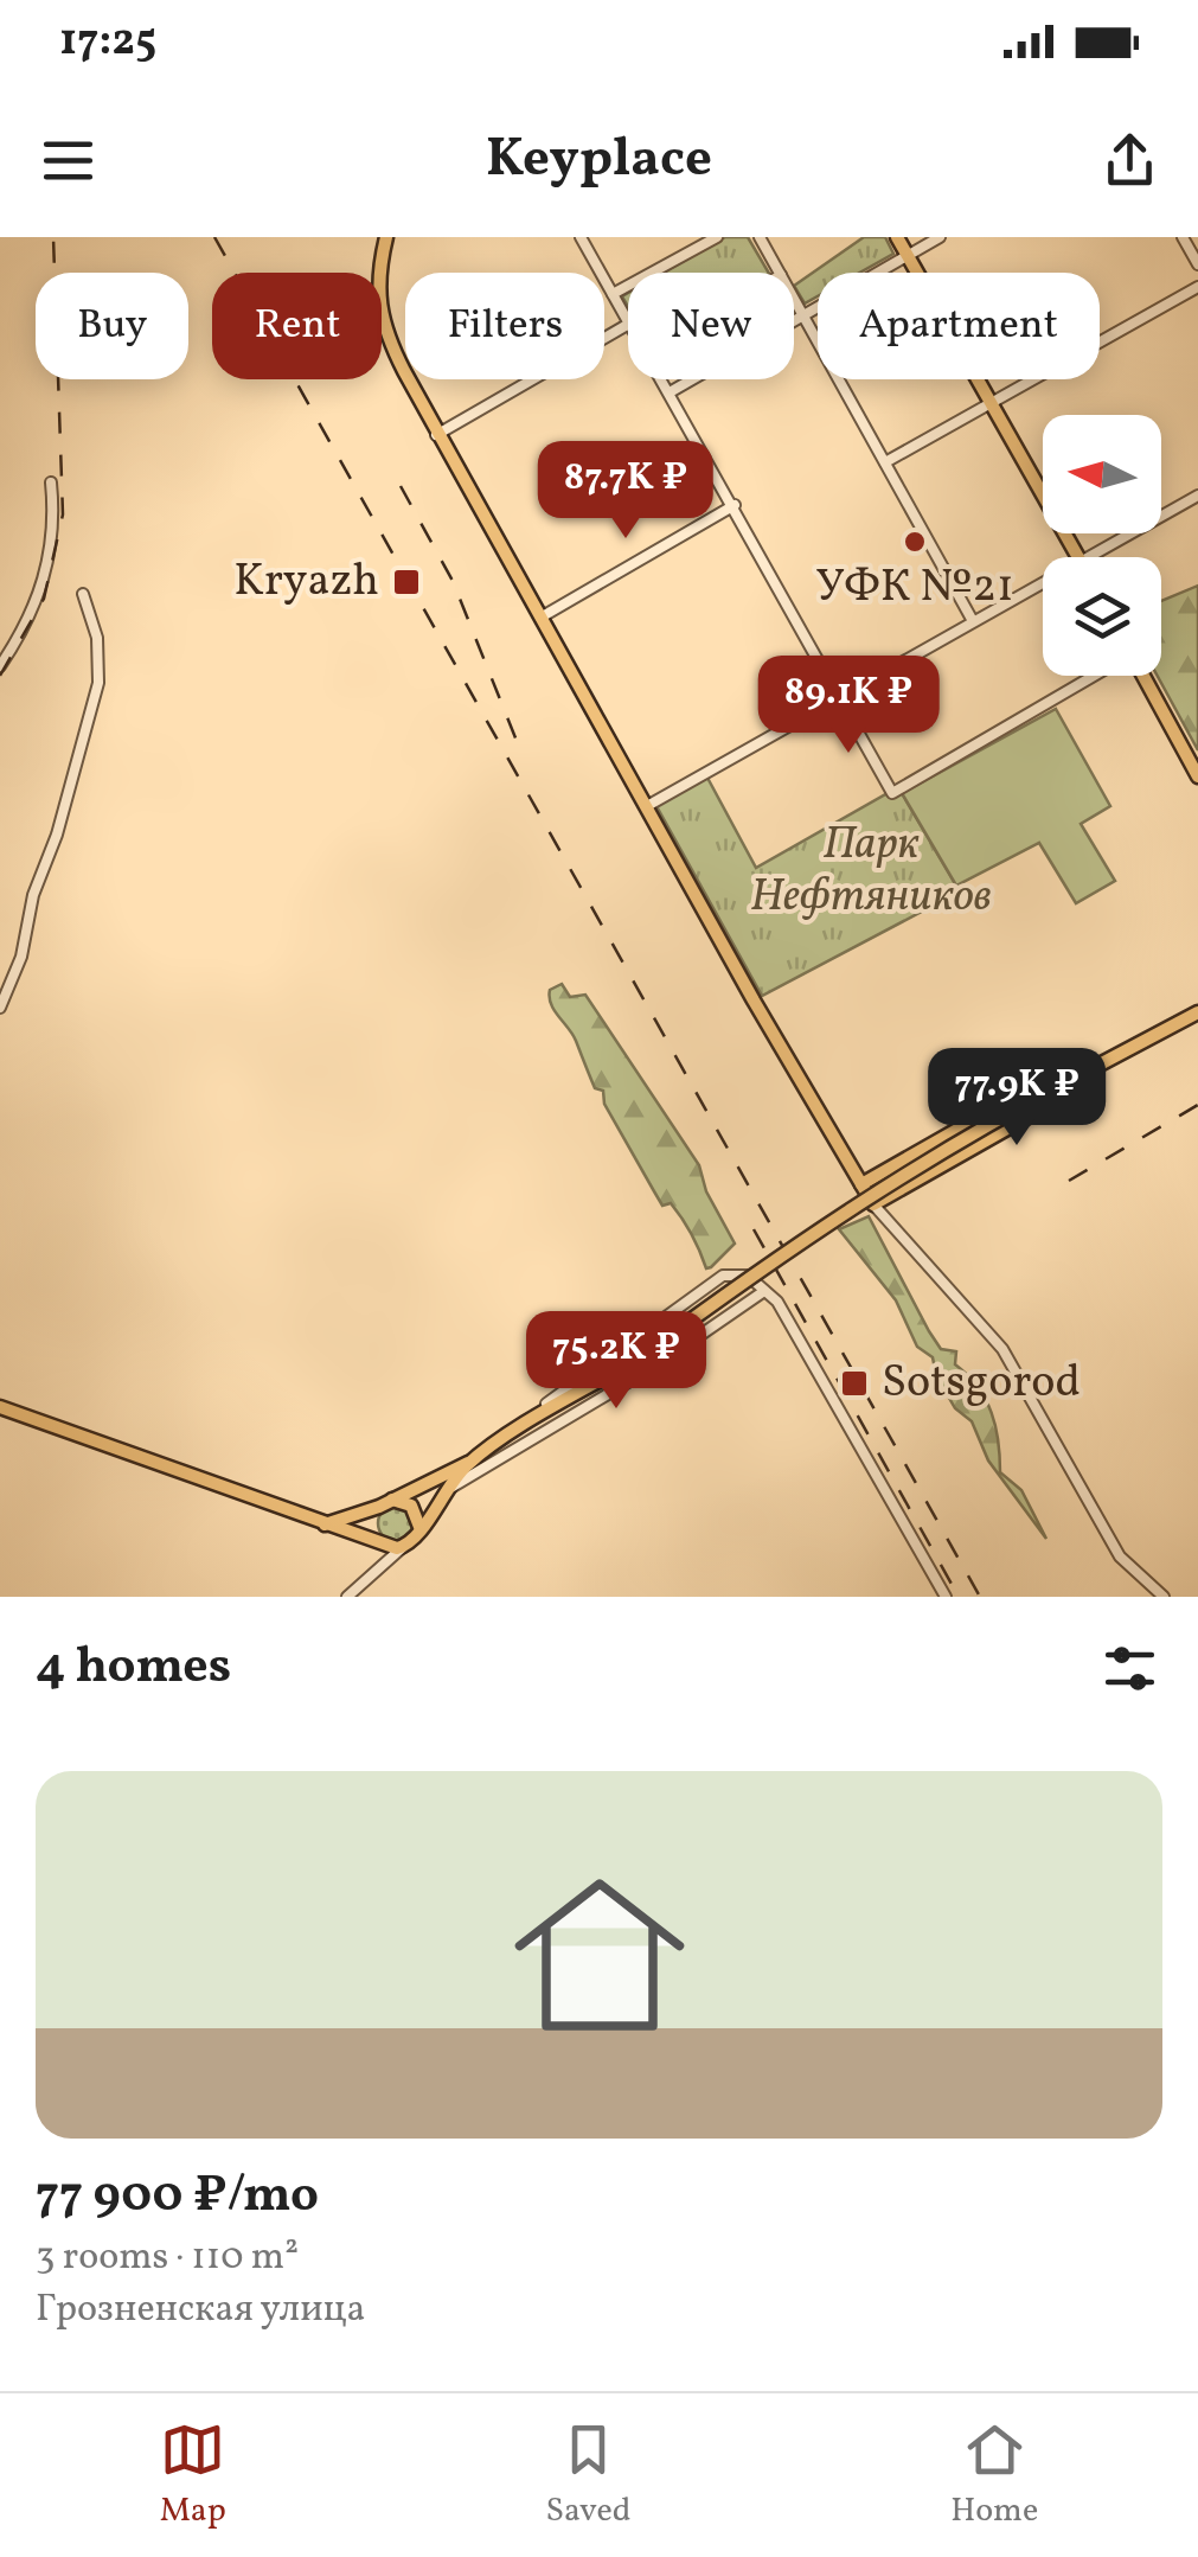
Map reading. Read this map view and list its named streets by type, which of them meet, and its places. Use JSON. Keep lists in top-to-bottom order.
{
  "parks": ["Парк Нефтяников"],
  "places": {
    "other": ["УФК №21"],
    "transit": ["Kryazh", "Sotsgorod"]
  },
  "north": "left",
  "page": {
    "status": "17:25",
    "header": "Keyplace",
    "chip": [
      "Buy",
      "Rent",
      "Filters",
      "New",
      "Apartment"
    ],
    "price": [
      "87.7K ₽",
      "89.1K ₽",
      "77.9K ₽",
      "75.2K ₽"
    ],
    "heading": "4 homes",
    "list": [
      {
        "name": "77 900 ₽/mo",
        "note": "3 rooms · 110 m² · Грозненская улица"
      }
    ],
    "tabs": ["Map", "Saved", "Home"]
  }
}
